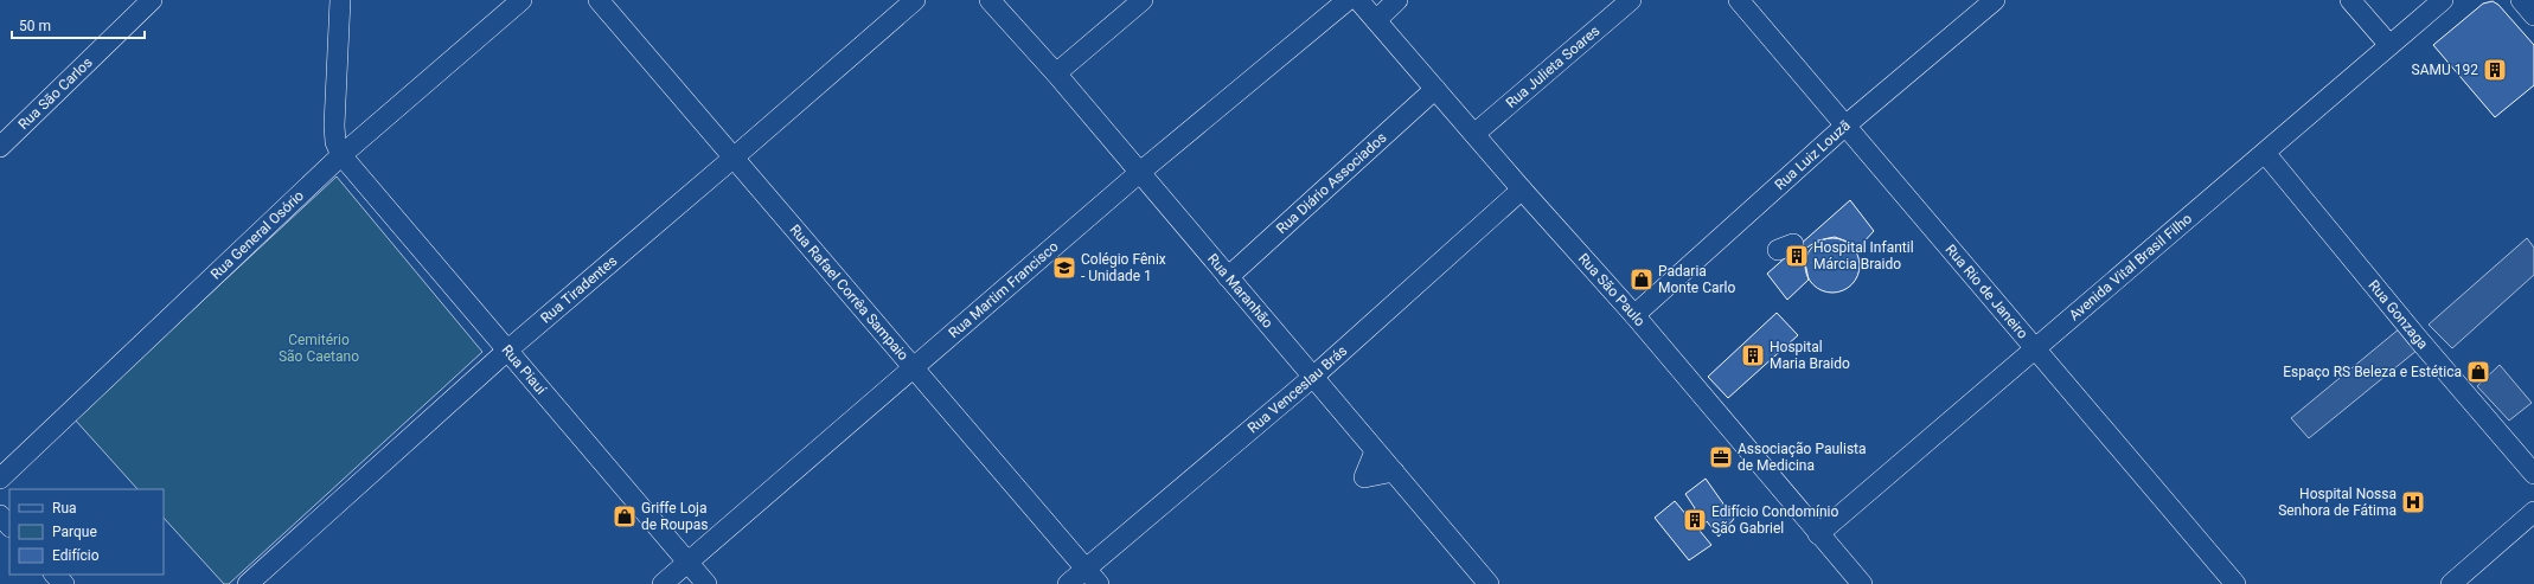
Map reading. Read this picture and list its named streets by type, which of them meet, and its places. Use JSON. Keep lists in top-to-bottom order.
{
  "streets": {
    "street": [
      "Rua Julieta Soares",
      "Rua São Carlos",
      "Rua Luiz Louzã",
      "Rua Diário Associados",
      "Rua General Osório",
      "Avenida Vital Brasil Filho",
      "Rua Tiradentes",
      "Rua Martim Francisco",
      "Rua São Paulo",
      "Rua Maranhão",
      "Rua Rafael Corrêa Sampaio",
      "Rua Rio de Janeiro",
      "Rua Gonzaga",
      "Rua Piauí",
      "Rua Venceslau Brás"
    ]
  },
  "crossings": [
    ["Rua Julieta Soares", "Rua São Paulo"],
    ["Rua Luiz Louzã", "Rua São Paulo"],
    ["Rua Luiz Louzã", "Rua Rio de Janeiro"],
    ["Rua Diário Associados", "Rua São Paulo"],
    ["Rua Diário Associados", "Rua Maranhão"],
    ["Rua General Osório", "Rua Piauí"],
    ["Avenida Vital Brasil Filho", "Rua São Paulo"],
    ["Avenida Vital Brasil Filho", "Rua Rio de Janeiro"],
    ["Avenida Vital Brasil Filho", "Rua Gonzaga"],
    ["Rua Tiradentes", "Rua Rafael Corrêa Sampaio"],
    ["Rua Tiradentes", "Rua Piauí"],
    ["Rua Martim Francisco", "Rua Maranhão"],
    ["Rua Martim Francisco", "Rua Rafael Corrêa Sampaio"],
    ["Rua Martim Francisco", "Rua Piauí"],
    ["Rua São Paulo", "Rua Venceslau Brás"],
    ["Rua Maranhão", "Rua Venceslau Brás"],
    ["Rua Rafael Corrêa Sampaio", "Rua Venceslau Brás"]
  ],
  "parks": ["Cemitério São Caetano"],
  "places": {
    "building": [
      "SAMU 192",
      "Hospital Infantil Márcia Braido",
      "Hospital Maria Braido",
      "Edifício Condomínio São Gabriel"
    ],
    "school or university": ["Colégio Fênix - Unidade 1"],
    "shop": ["Padaria Monte Carlo", "Espaço RS Beleza e Estética", "Griffe Loja de Roupas"],
    "office": ["Associação Paulista de Medicina"],
    "hospital": ["Hospital Nossa Senhora de Fátima"]
  },
  "legend": ["Rua", "Parque", "Edifício"],
  "scale_bar": "50 m"
}
